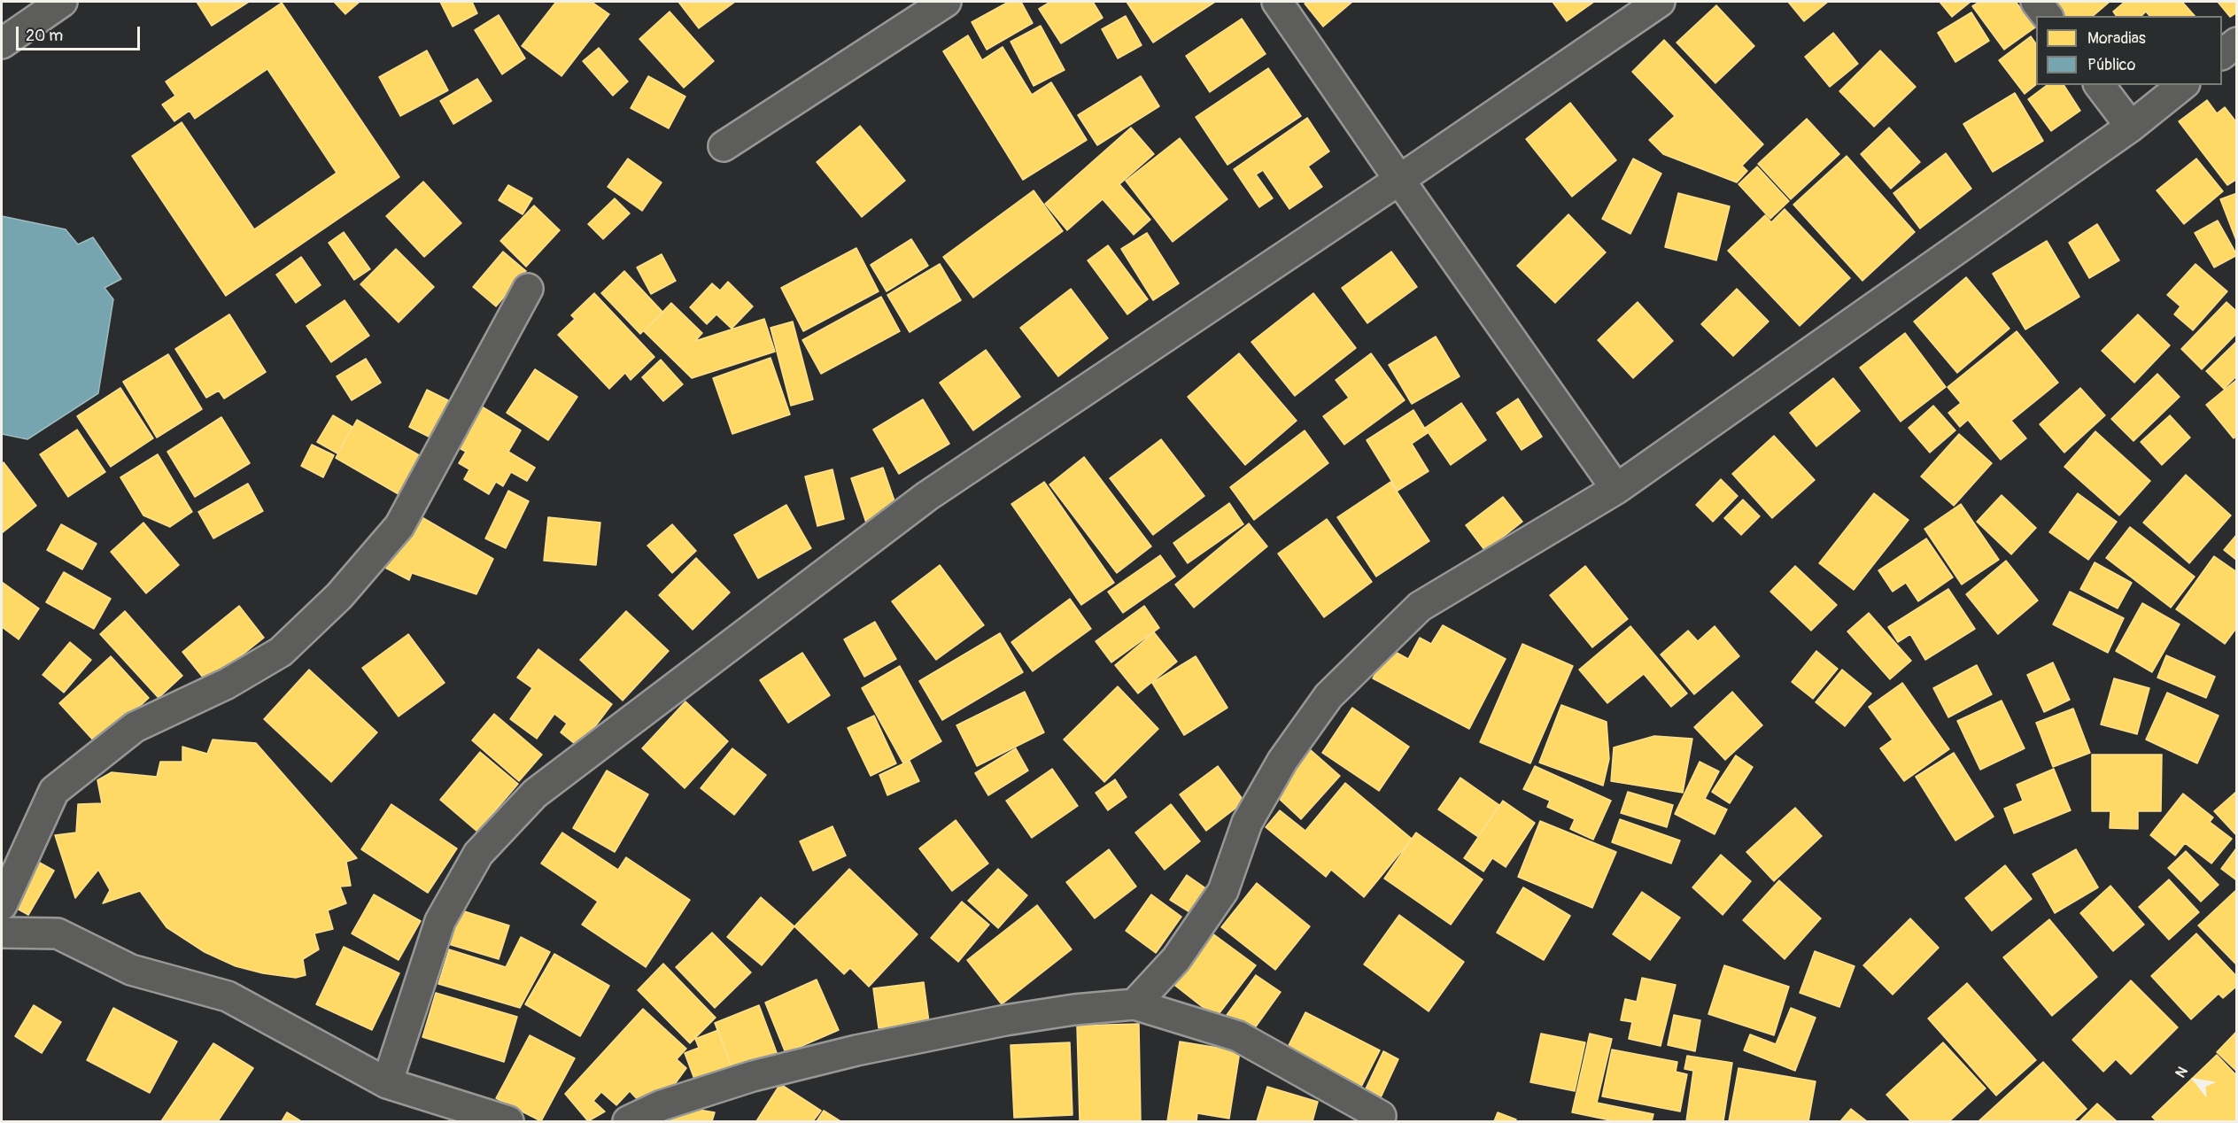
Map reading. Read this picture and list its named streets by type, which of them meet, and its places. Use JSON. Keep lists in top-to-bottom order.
{
  "legend": ["Moradias", "Público"],
  "scale_bar": "20 m",
  "north": "top left"
}
